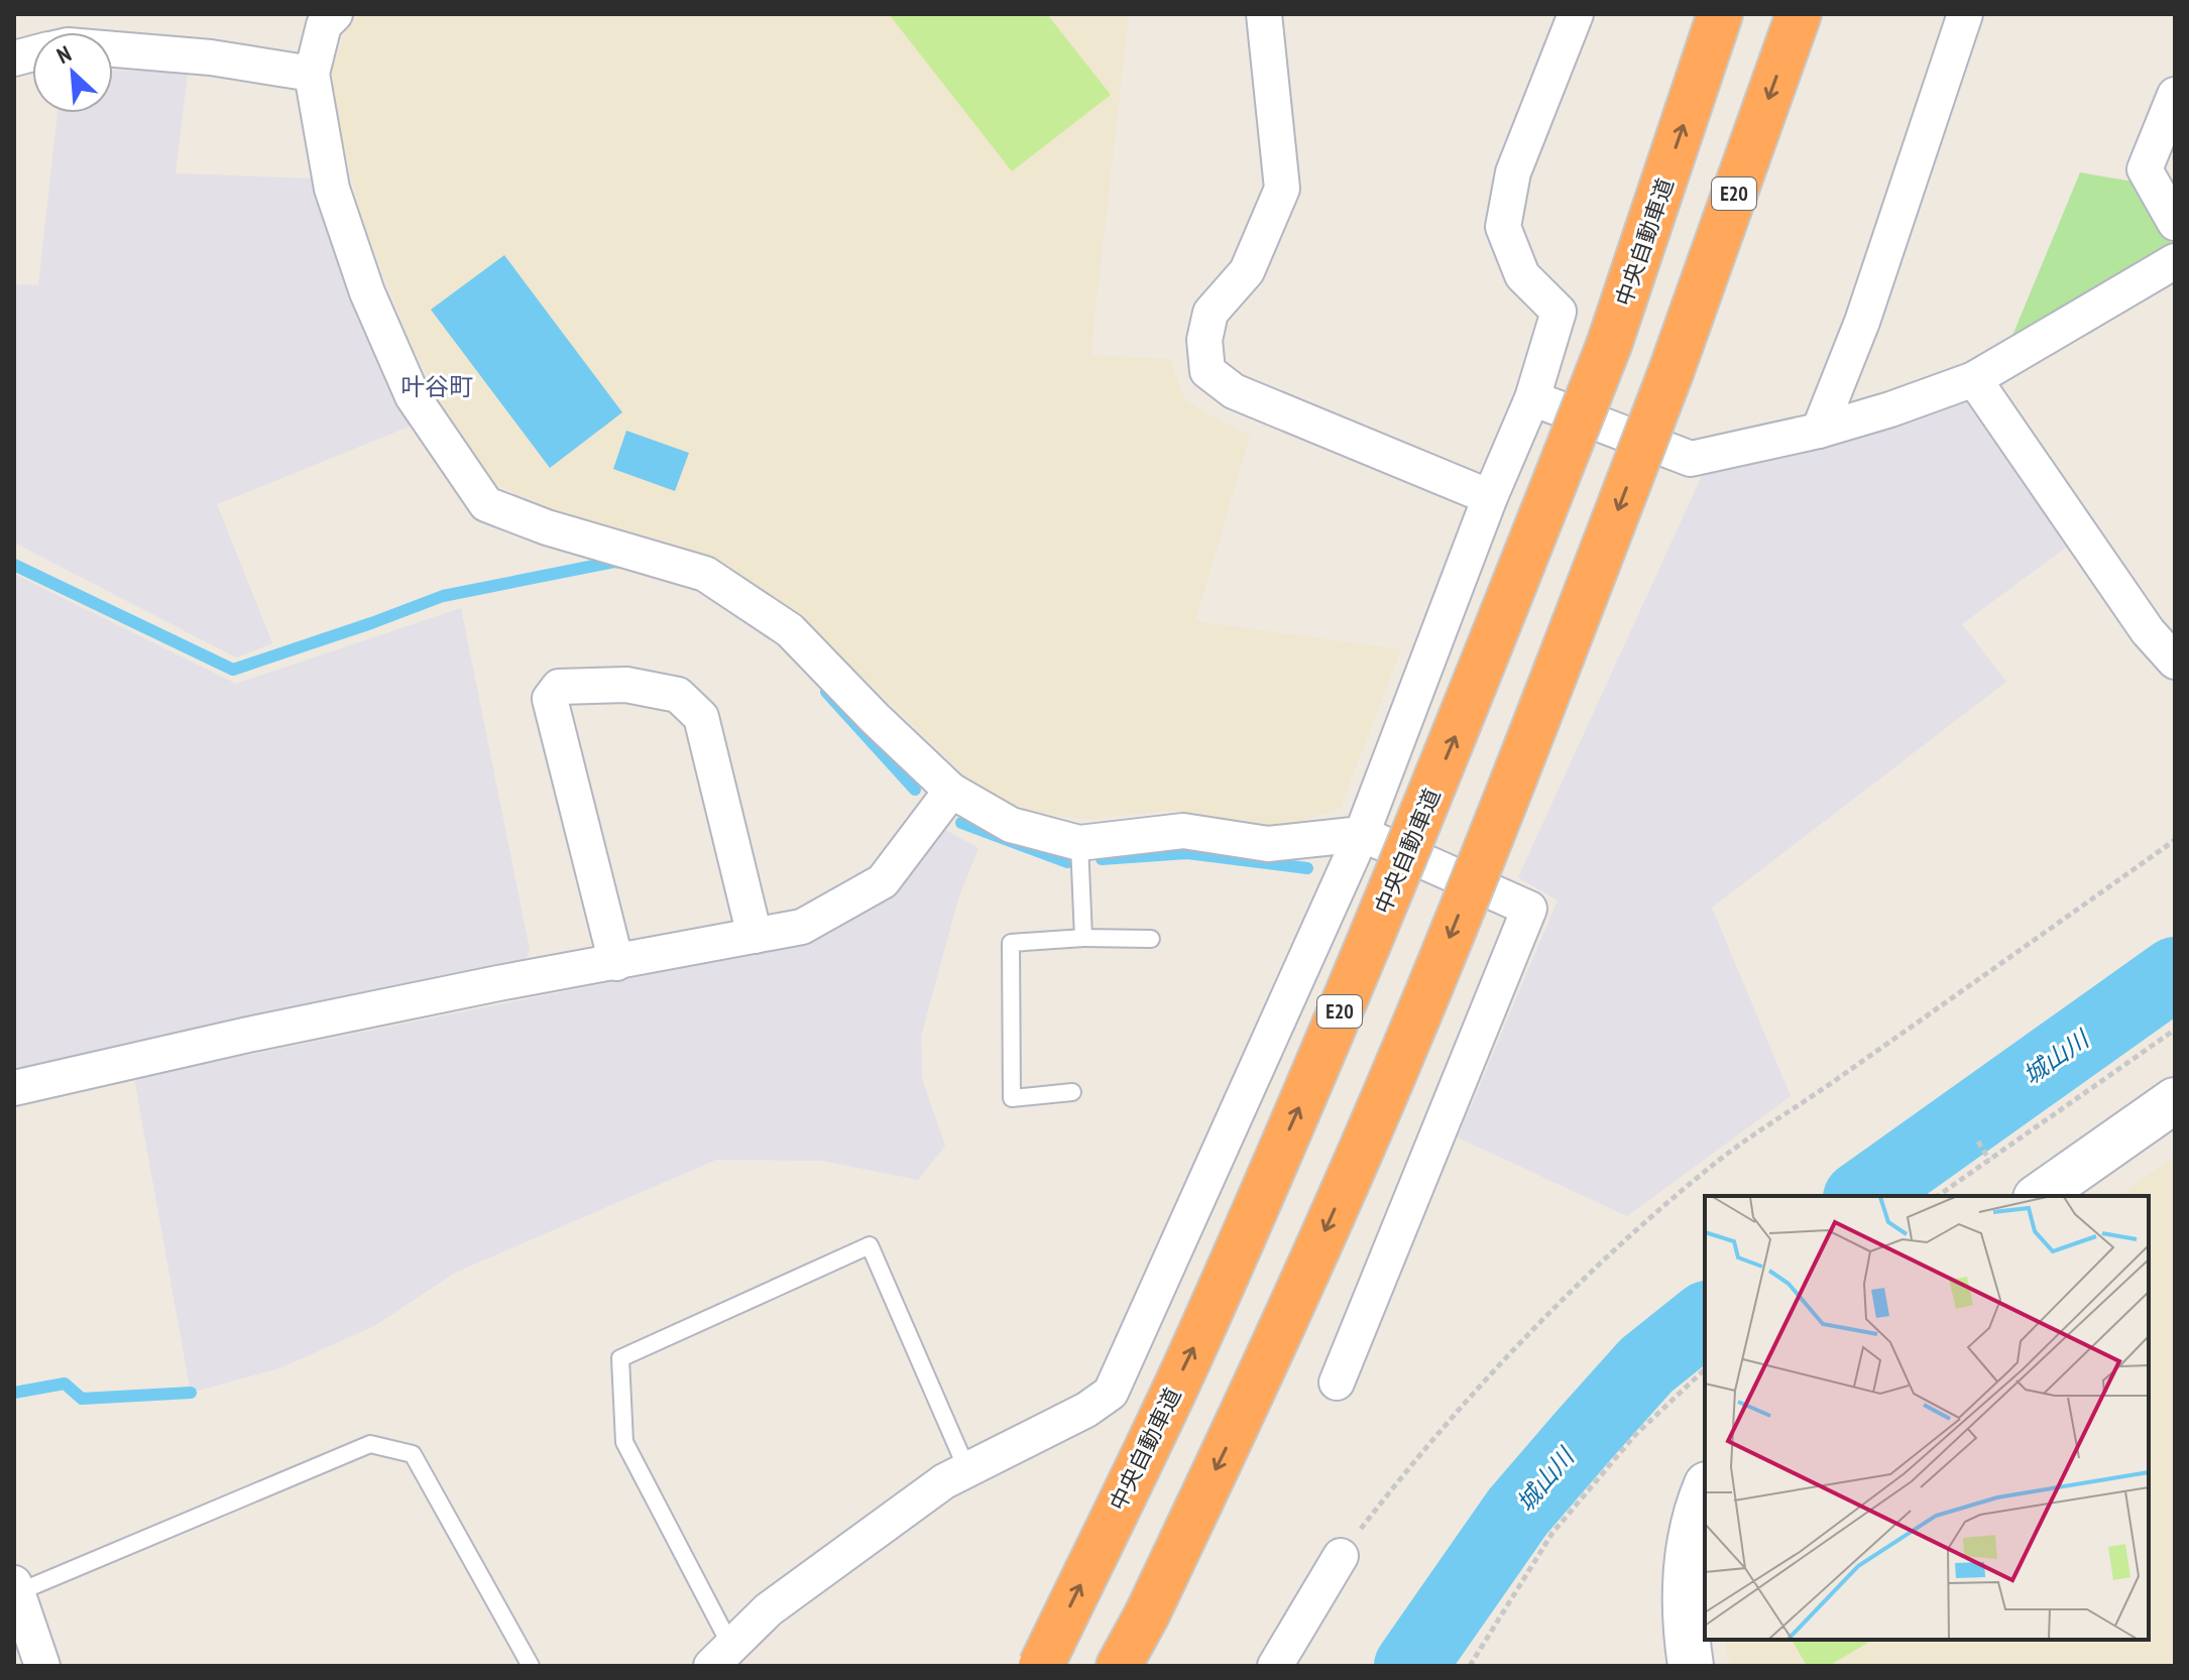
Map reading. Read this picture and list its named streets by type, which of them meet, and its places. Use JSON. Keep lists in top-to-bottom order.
{
  "streets": {
    "highway": ["E20", "中央自動車道"]
  },
  "districts": ["叶谷町"],
  "water": ["城山川"],
  "north": "top left"
}
